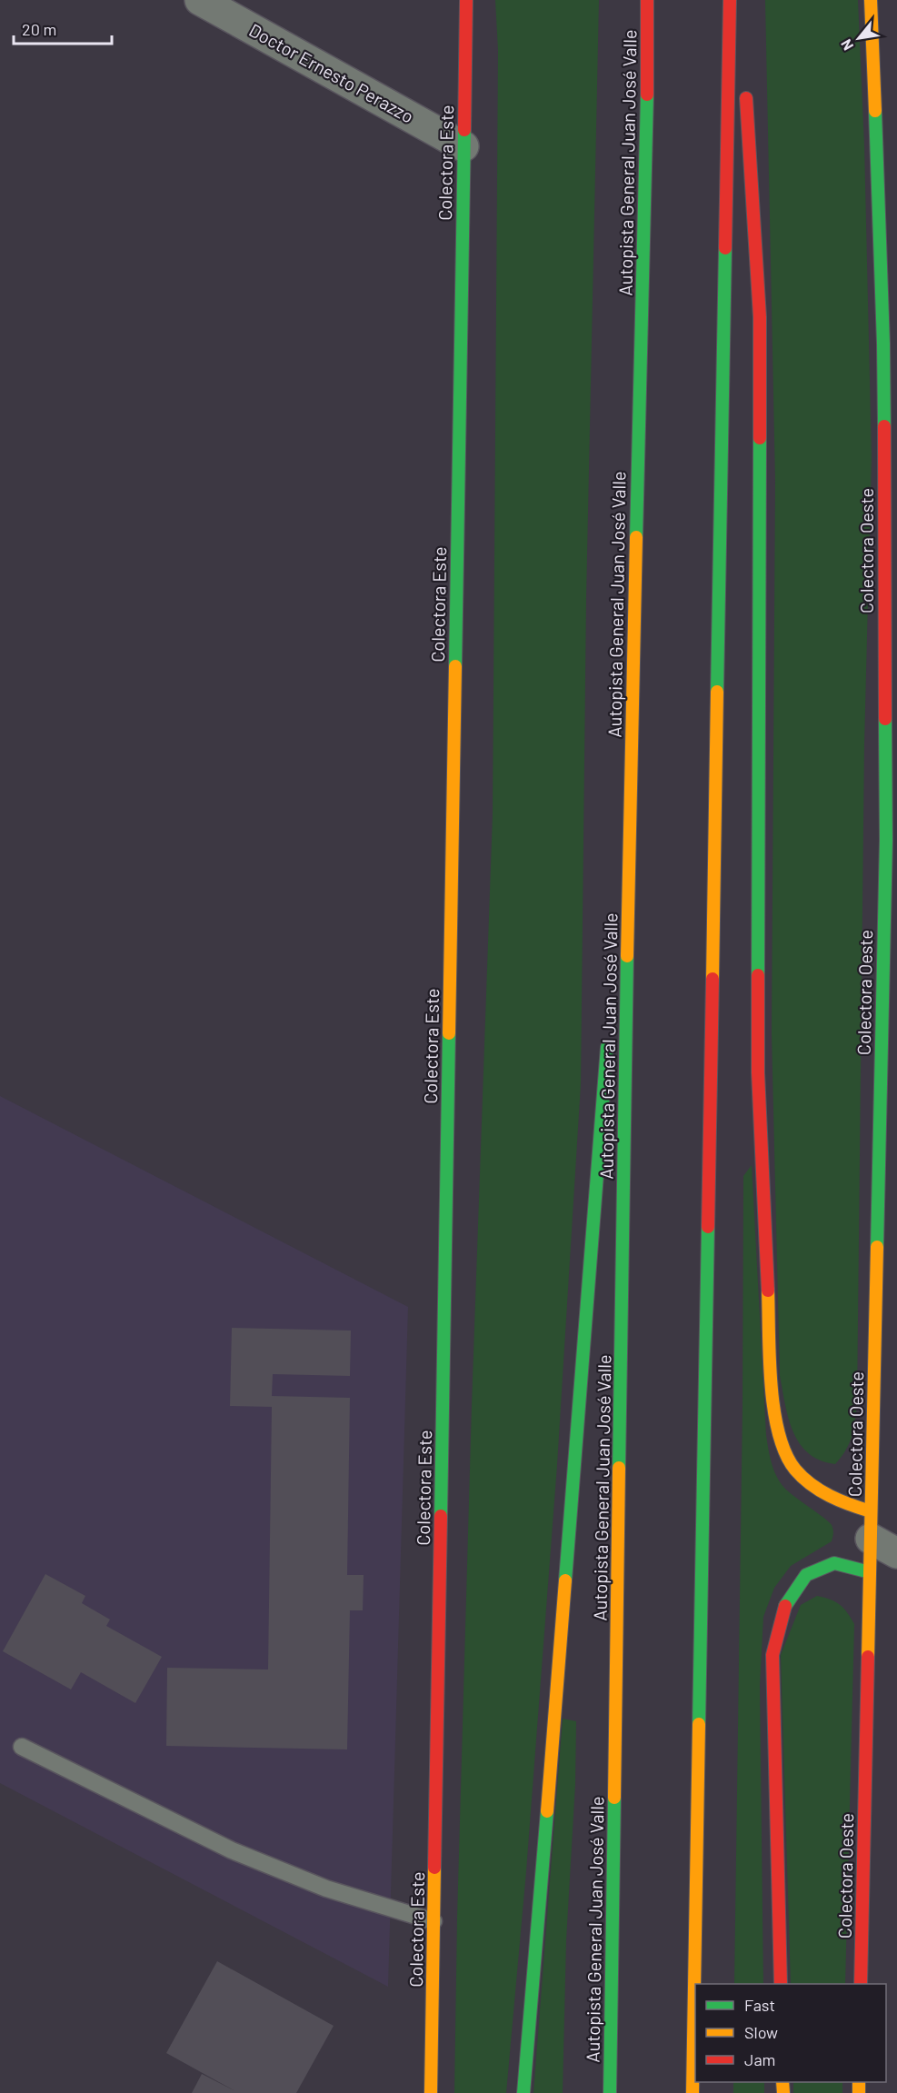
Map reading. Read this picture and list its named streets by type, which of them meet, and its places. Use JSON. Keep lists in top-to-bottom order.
{
  "streets": {
    "main road": ["Colectora Este", "Autopista General Juan José Valle", "Colectora Oeste"],
    "street": ["Doctor Ernesto Perazzo"]
  },
  "crossings": [
    ["Doctor Ernesto Perazzo", "Colectora Este"]
  ],
  "legend": ["Fast", "Slow", "Jam"],
  "scale_bar": "20 m",
  "north": "bottom left"
}
